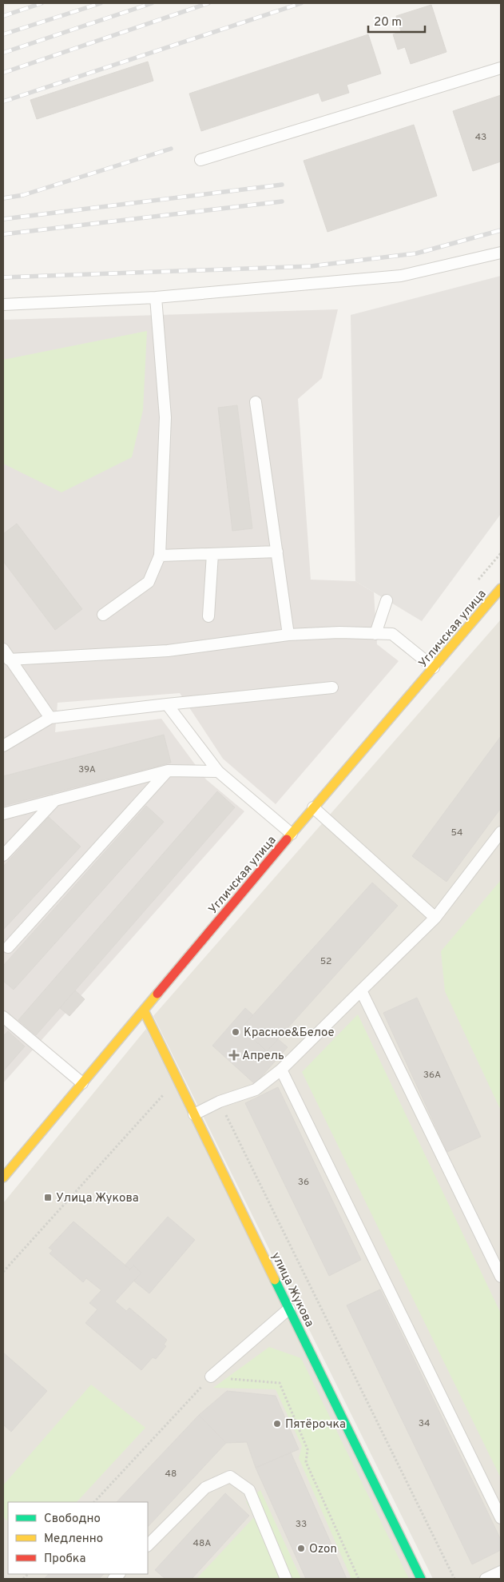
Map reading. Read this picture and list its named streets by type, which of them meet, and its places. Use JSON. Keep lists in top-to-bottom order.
{
  "streets": {
    "main road": ["Угличская улица", "улица Жукова"]
  },
  "crossings": [
    ["Угличская улица", "улица Жукова"]
  ],
  "places": {
    "other": ["Красное&Белое", "Пятёрочка", "Ozon"],
    "health": ["Апрель"],
    "transit": ["Улица Жукова"]
  },
  "house_numbers": [
    "43",
    "39А",
    "54",
    "52",
    "36А",
    "36",
    "34",
    "48",
    "33",
    "48А"
  ],
  "legend": ["Свободно", "Медленно", "Пробка"],
  "scale_bar": "20 m"
}
